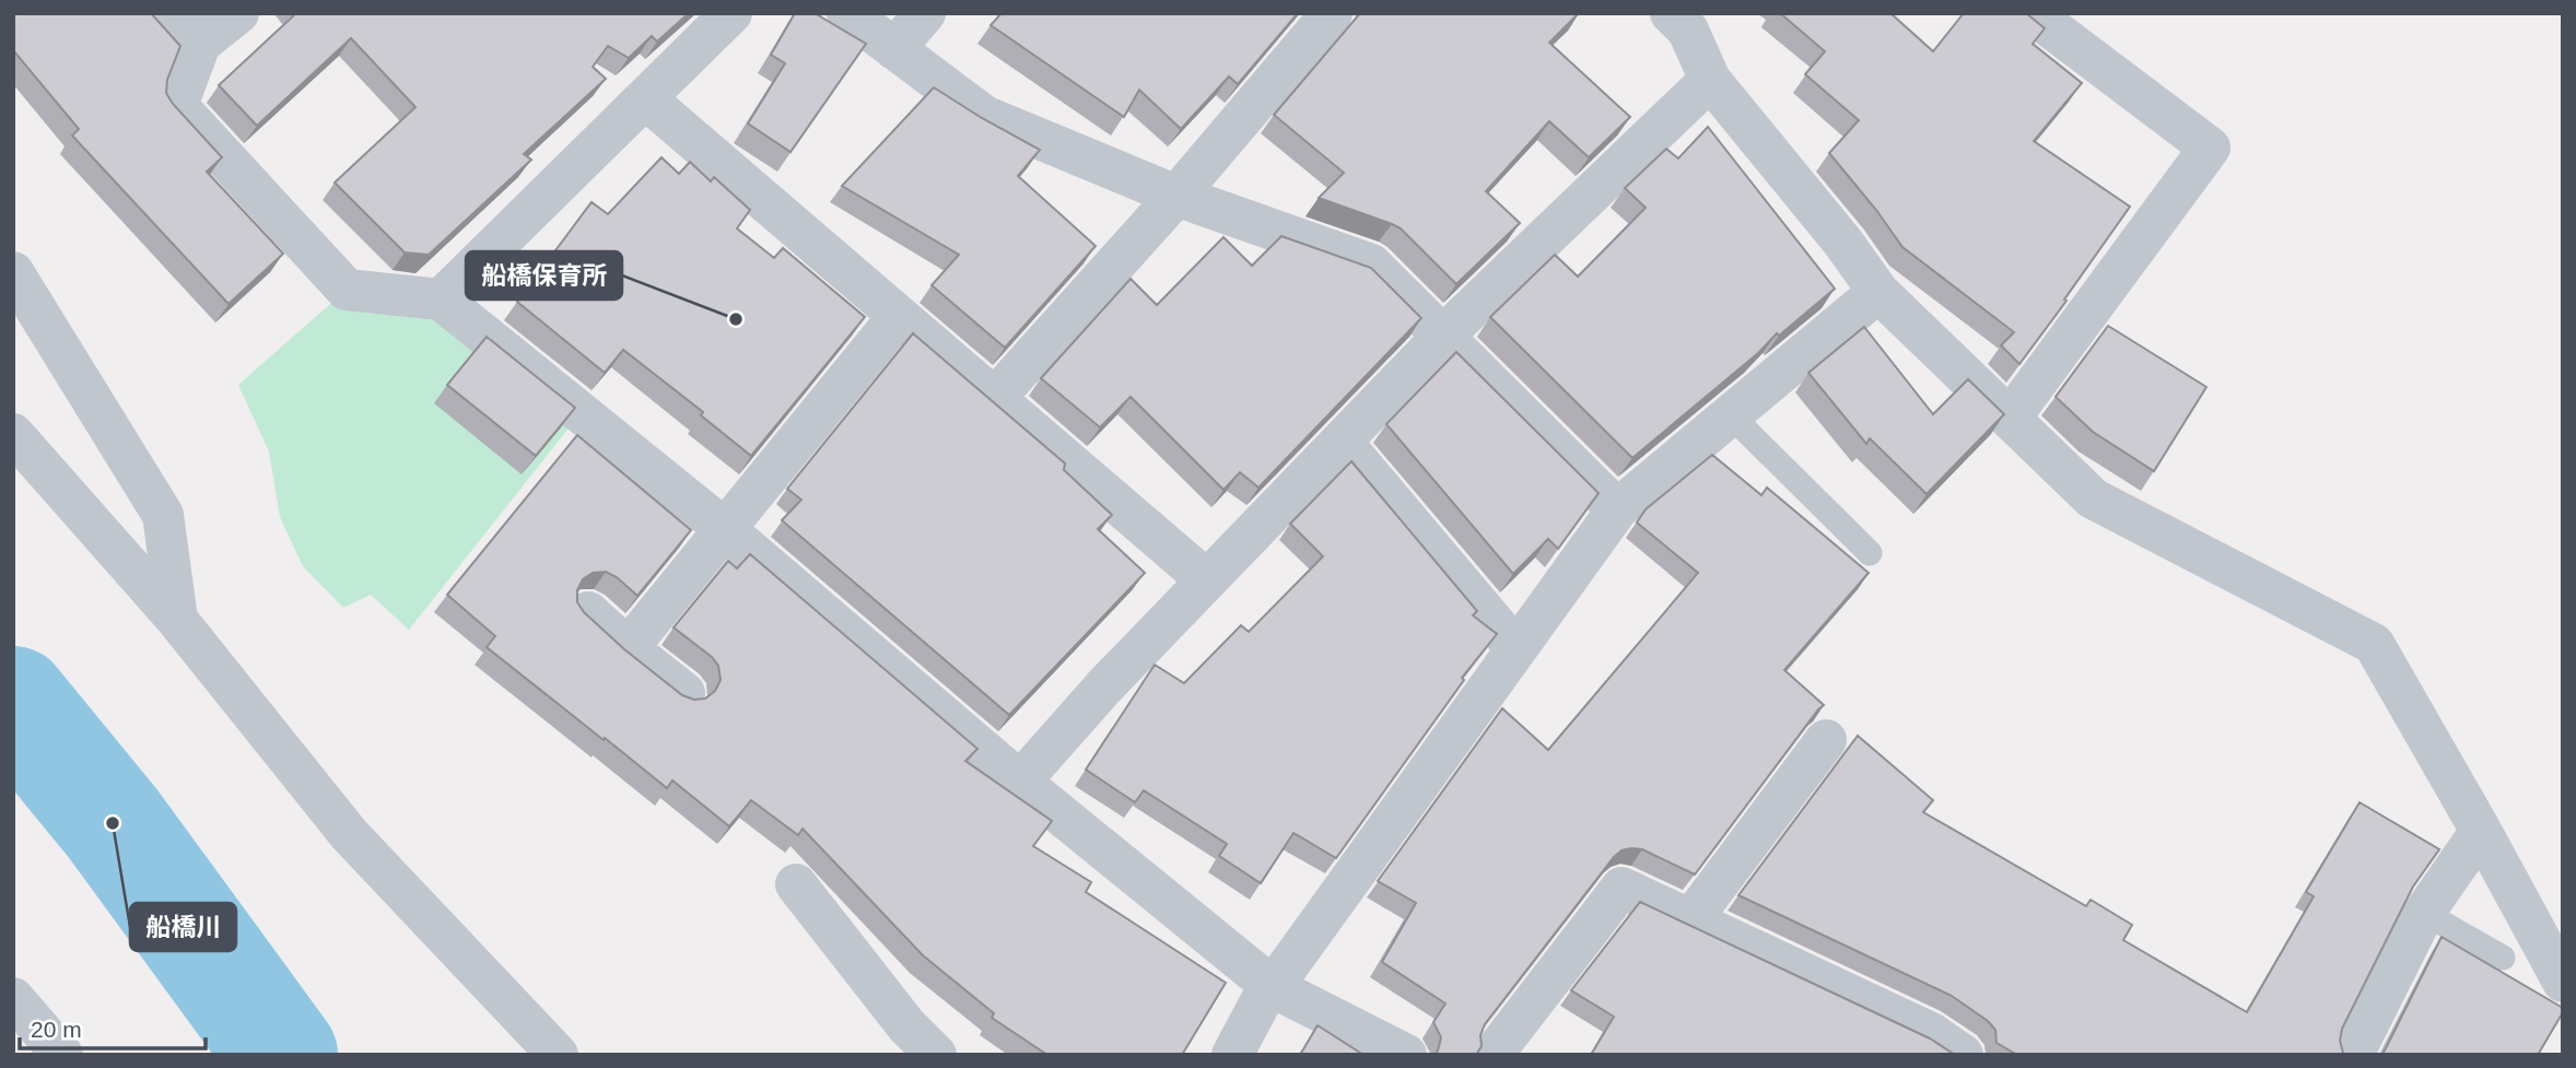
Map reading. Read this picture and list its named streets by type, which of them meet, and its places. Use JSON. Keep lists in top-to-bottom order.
{
  "places": ["船橋保育所", "船橋川"],
  "scale_bar": "20 m"
}
